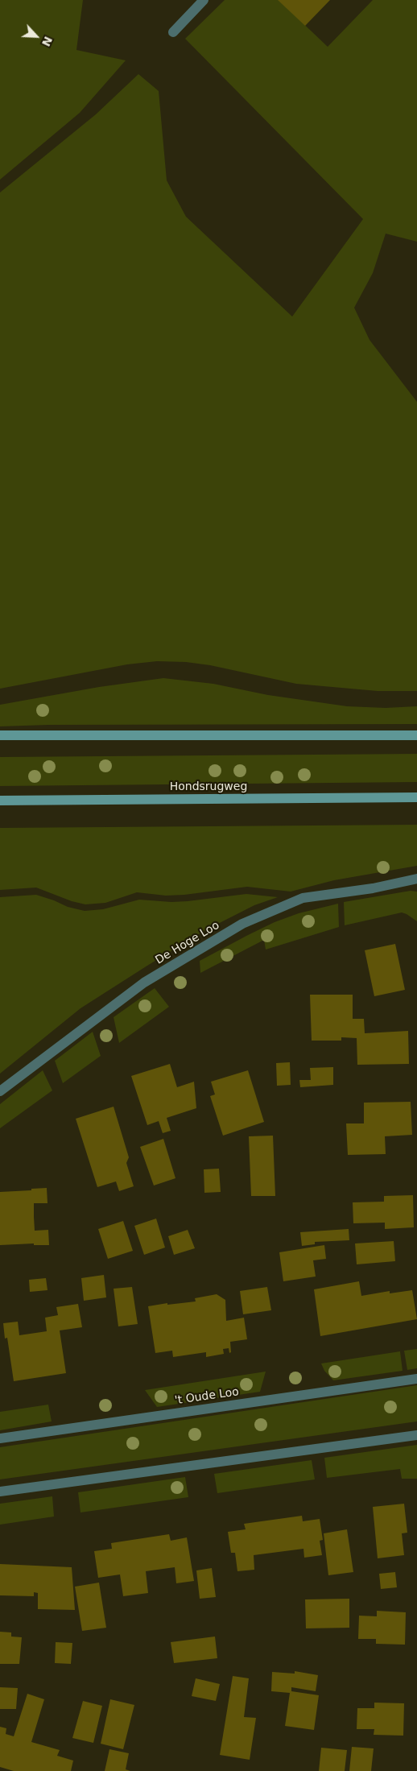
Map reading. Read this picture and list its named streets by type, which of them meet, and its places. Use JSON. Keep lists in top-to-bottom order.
{
  "streets": {
    "main road": ["Hondsrugweg"],
    "street": ["De Hoge Loo", "'t Oude Loo"]
  },
  "north": "bottom right"
}
